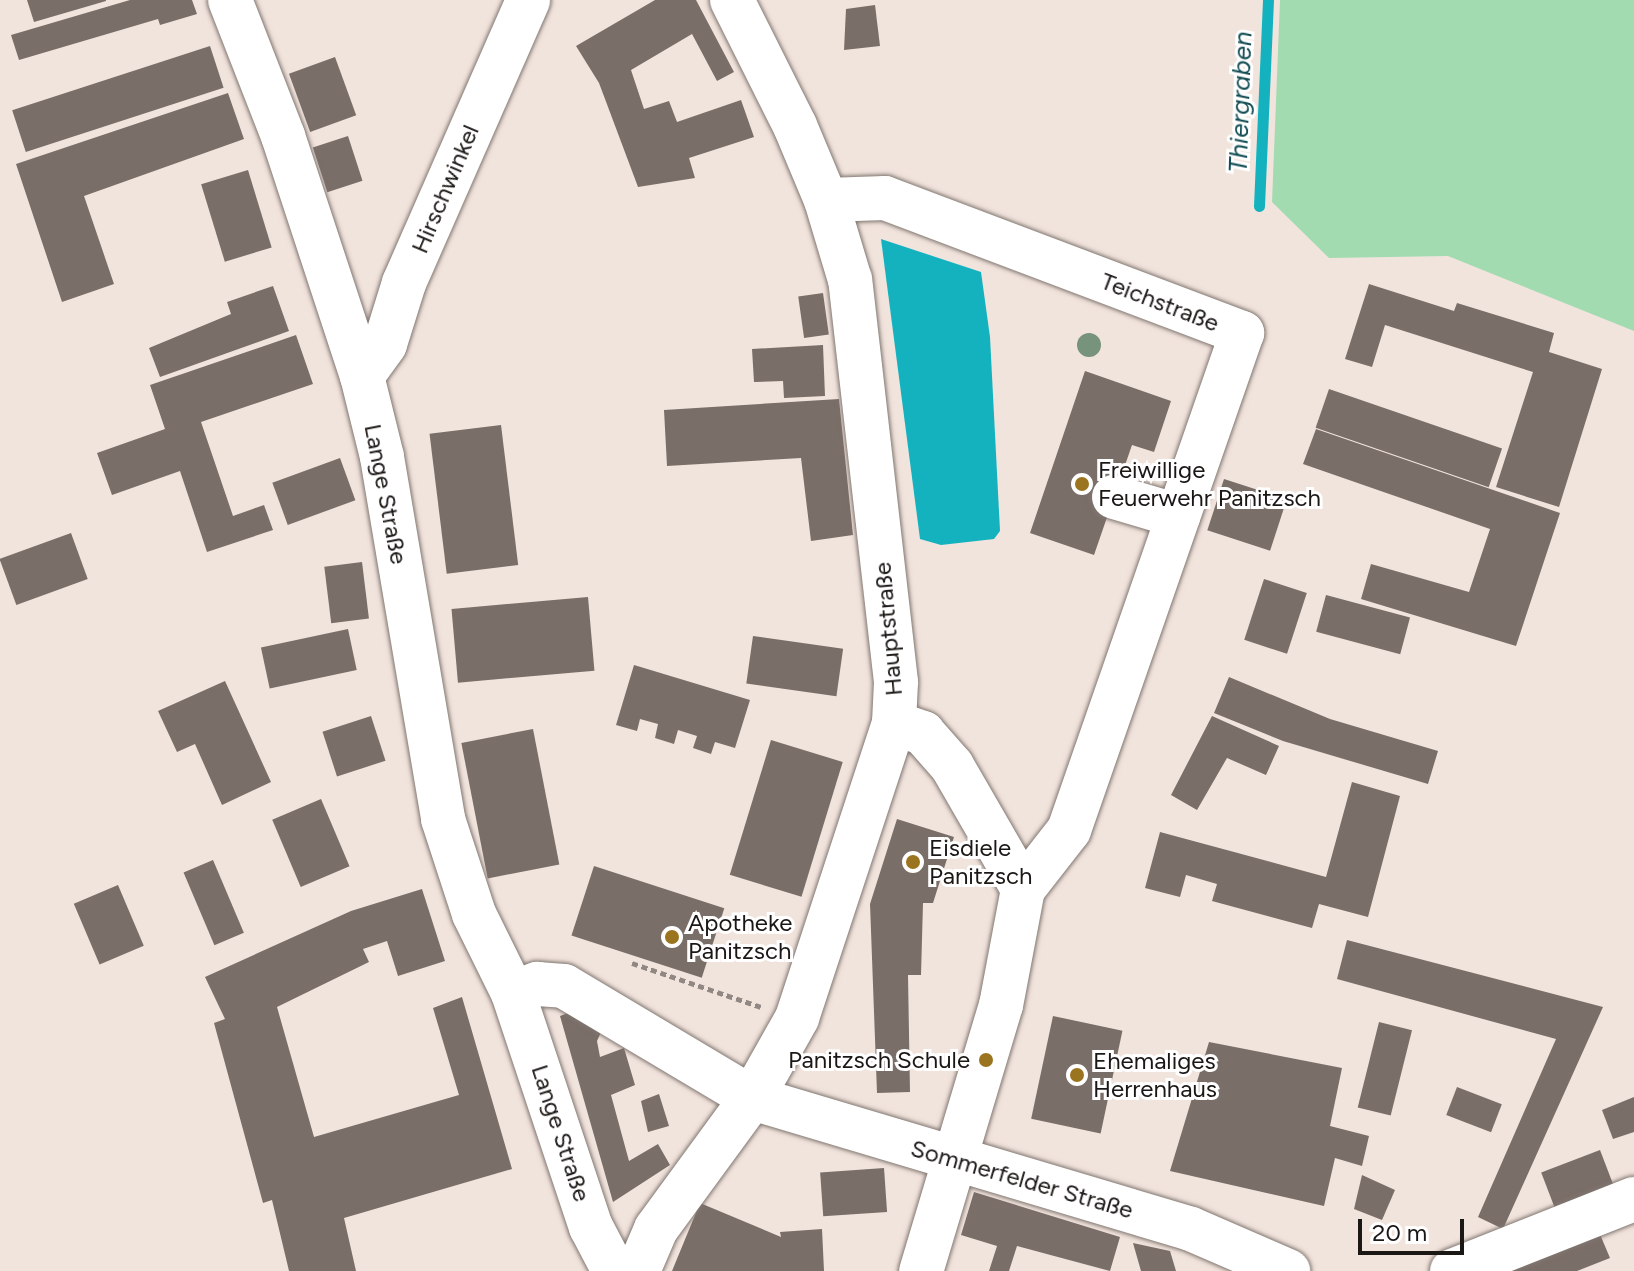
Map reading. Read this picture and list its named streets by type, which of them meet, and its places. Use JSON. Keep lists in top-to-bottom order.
{
  "streets": {
    "street": [
      "Hirschwinkel",
      "Teichstraße",
      "Lange Straße",
      "Hauptstraße",
      "Sommerfelder Straße"
    ]
  },
  "crossings": [
    ["Hirschwinkel", "Lange Straße"],
    ["Teichstraße", "Hauptstraße"],
    ["Teichstraße", "Sommerfelder Straße"],
    ["Hauptstraße", "Sommerfelder Straße"]
  ],
  "water": ["Thiergraben"],
  "places": [
    "Freiwillige Feuerwehr Panitzsch",
    "Eisdiele Panitzsch",
    "Apotheke Panitzsch",
    "Panitzsch Schule",
    "Ehemaliges Herrenhaus"
  ],
  "scale_bar": "20 m"
}
